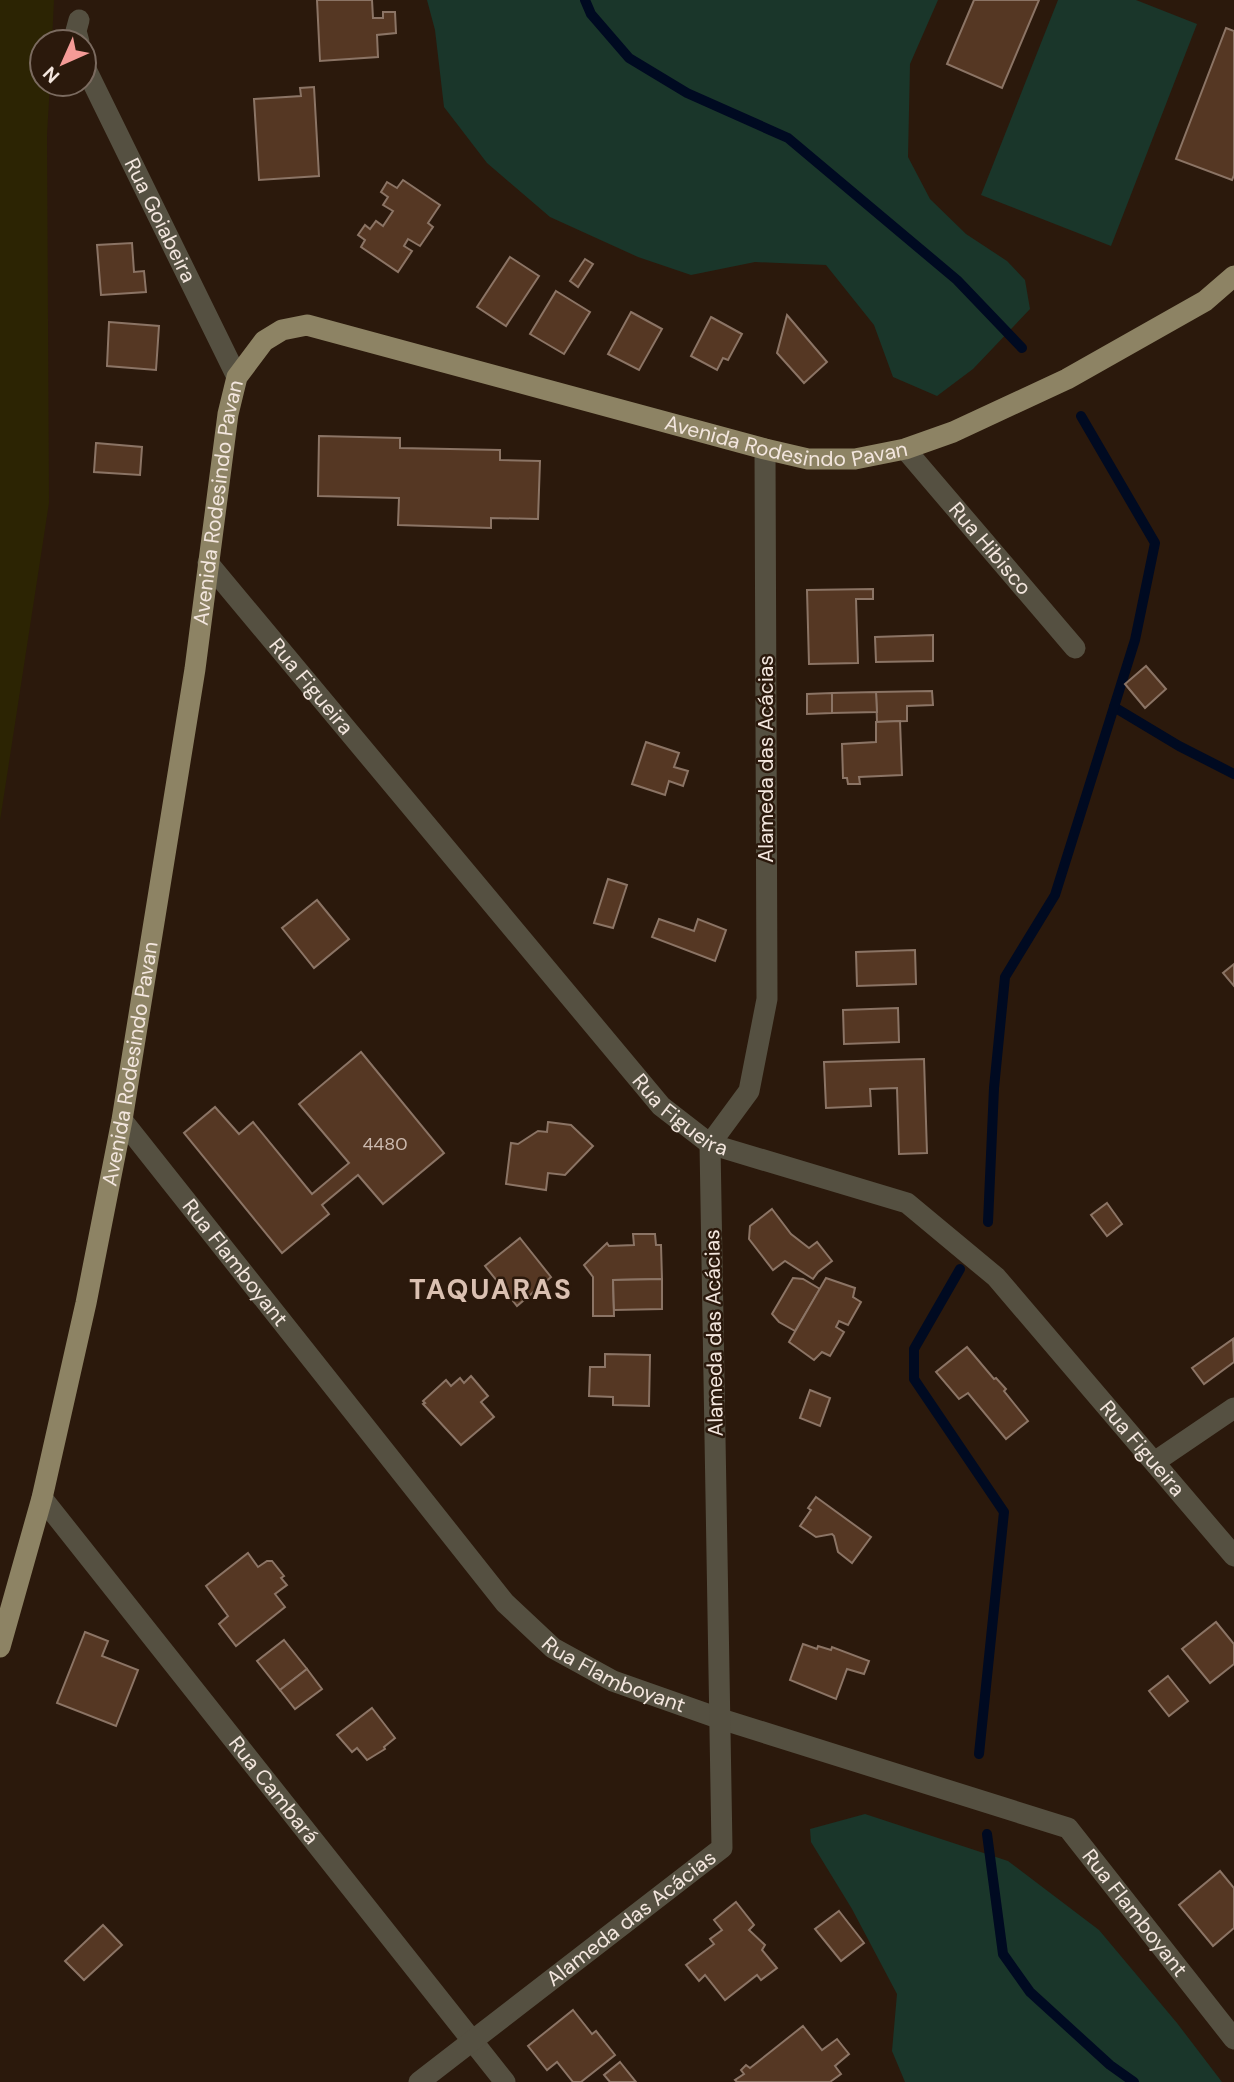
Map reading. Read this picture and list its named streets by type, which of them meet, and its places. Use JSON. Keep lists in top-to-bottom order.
{
  "streets": {
    "main road": ["Avenida Rodesindo Pavan"],
    "street": [
      "Rua Goiabeira",
      "Rua Hibisco",
      "Rua Figueira",
      "Alameda das Acácias",
      "Rua Flamboyant",
      "Rua Cambará"
    ]
  },
  "crossings": [
    ["Rua Goiabeira", "Avenida Rodesindo Pavan"],
    ["Avenida Rodesindo Pavan", "Rua Hibisco"],
    ["Avenida Rodesindo Pavan", "Rua Figueira"],
    ["Avenida Rodesindo Pavan", "Alameda das Acácias"],
    ["Avenida Rodesindo Pavan", "Rua Flamboyant"],
    ["Avenida Rodesindo Pavan", "Rua Cambará"],
    ["Rua Figueira", "Alameda das Acácias"],
    ["Alameda das Acácias", "Rua Flamboyant"],
    ["Alameda das Acácias", "Rua Cambará"]
  ],
  "districts": ["TAQUARAS"],
  "house_numbers": ["4480"],
  "north": "bottom left"
}
